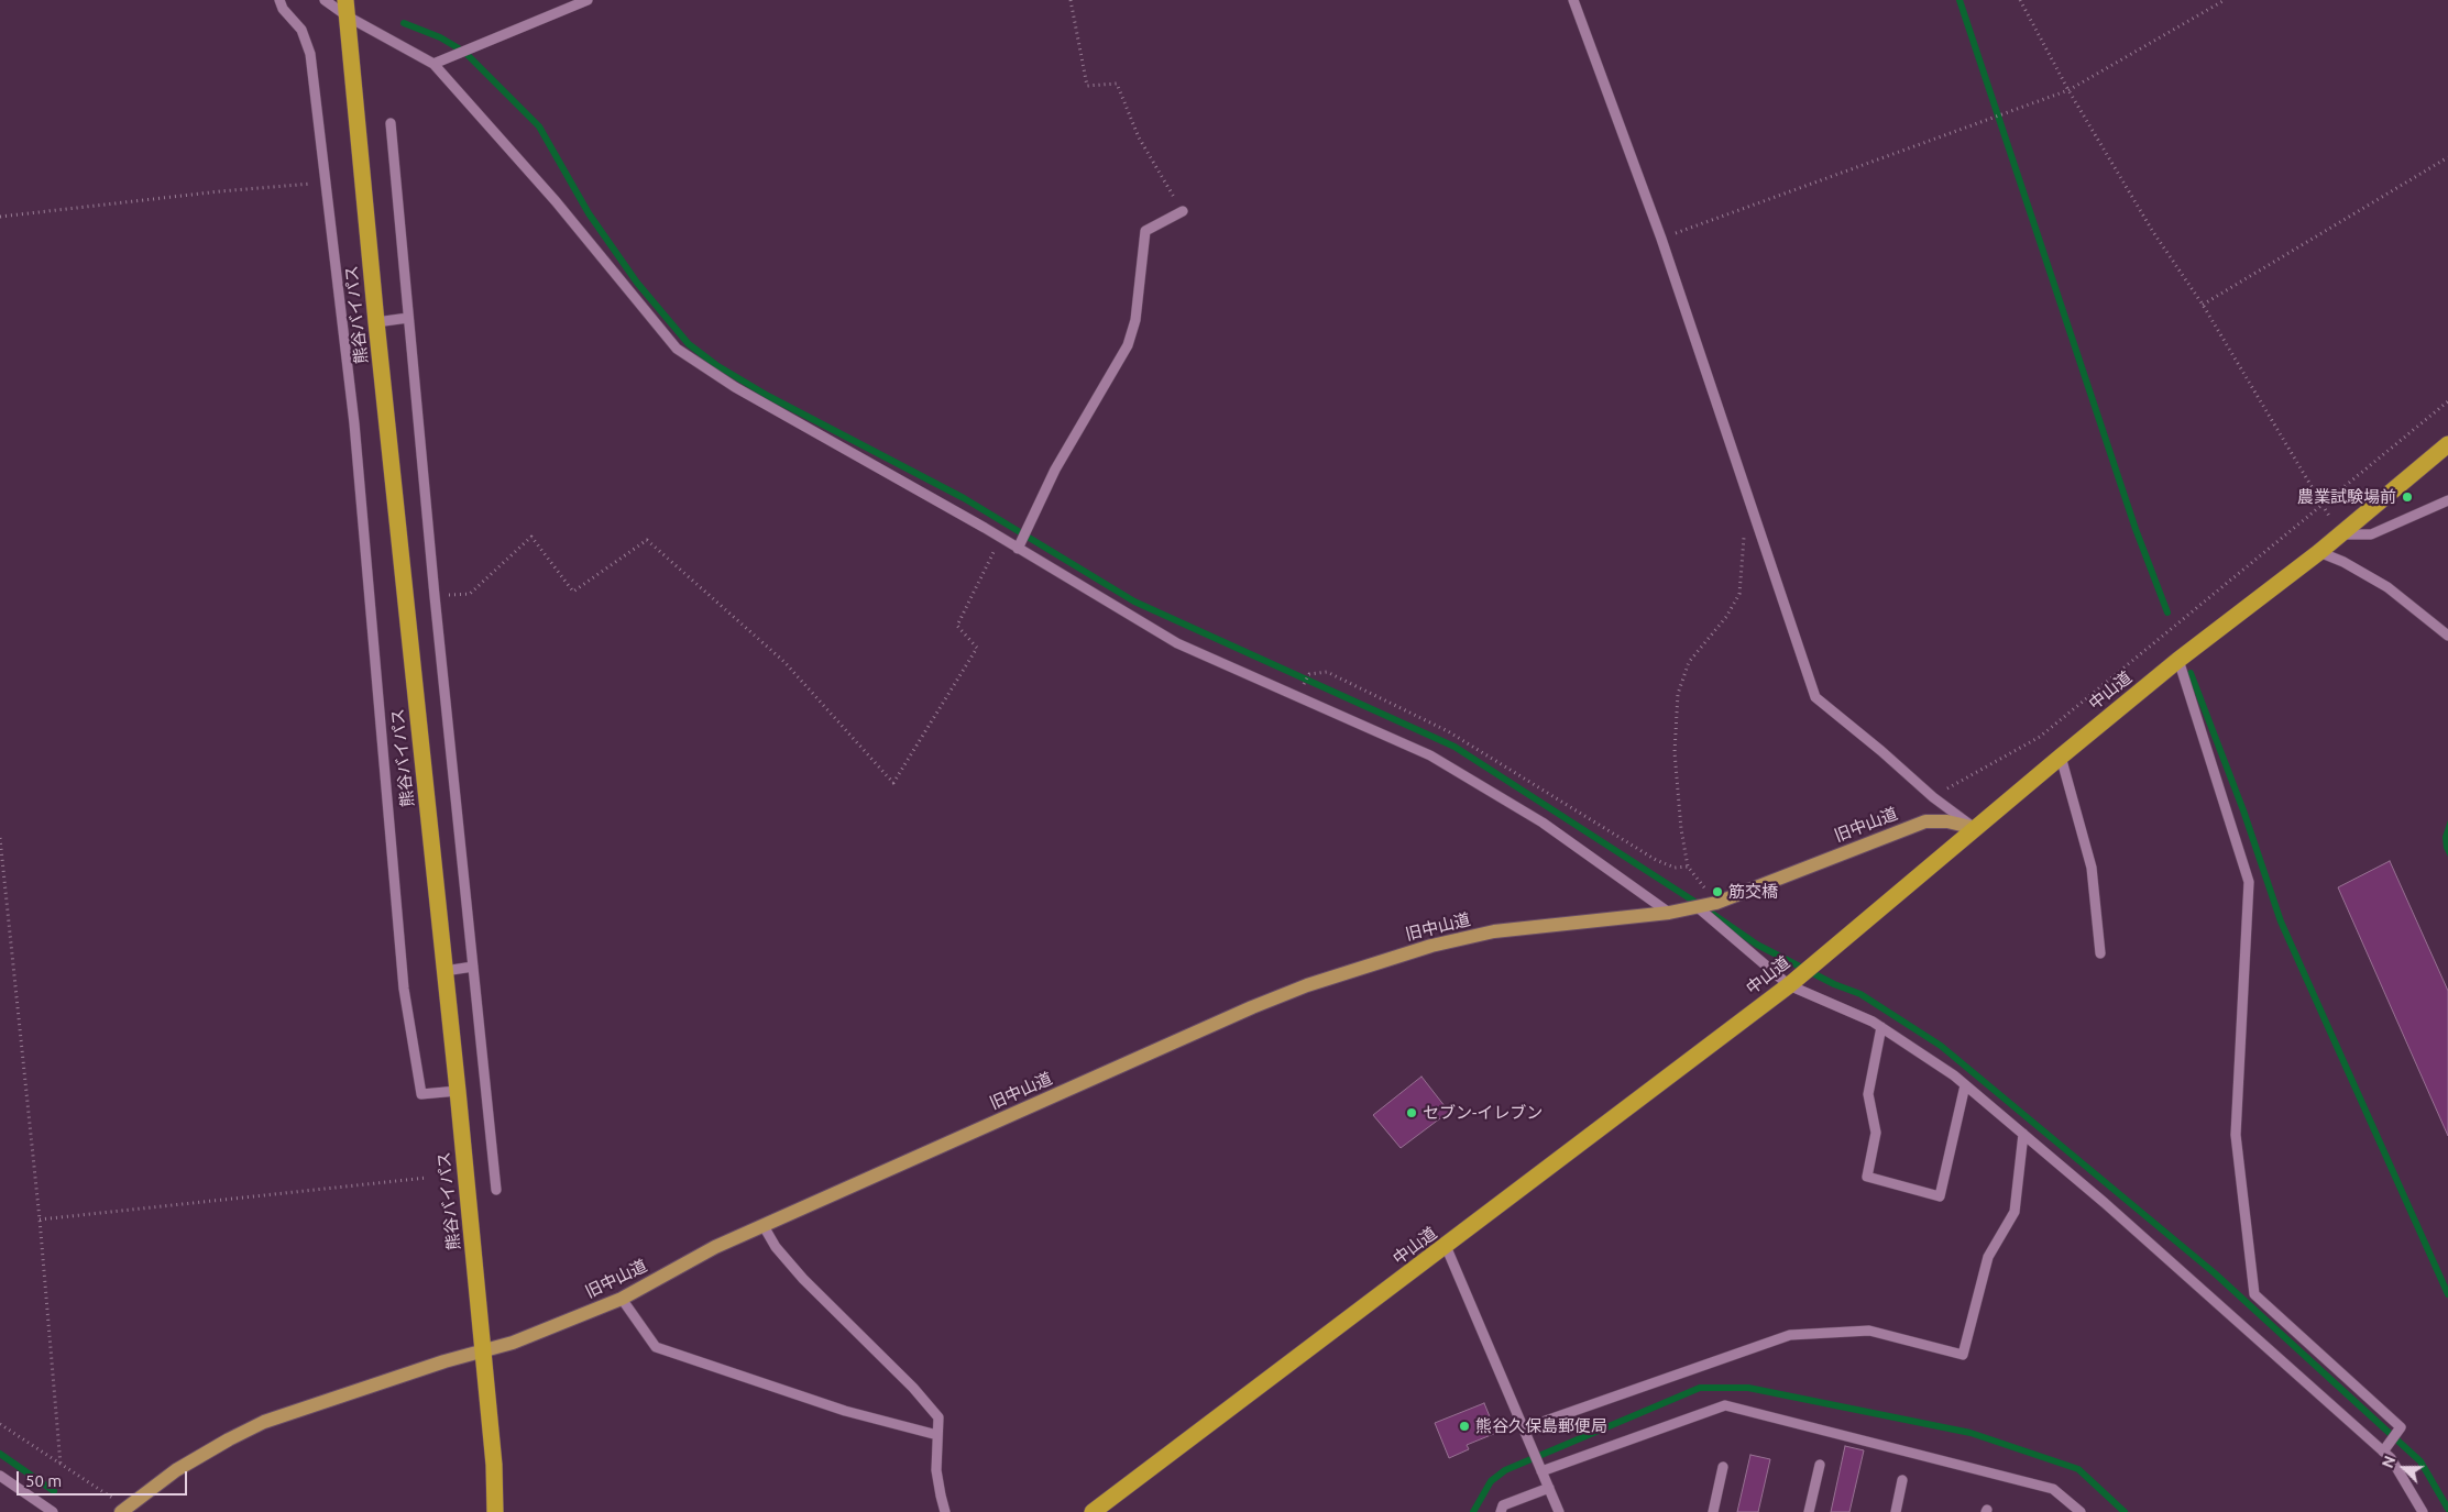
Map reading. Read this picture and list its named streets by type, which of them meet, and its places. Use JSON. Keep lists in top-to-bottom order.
{
  "streets": {
    "highway": ["熊谷バイパス", "中山道"],
    "main road": ["旧中山道"]
  },
  "crossings": [
    ["熊谷バイパス", "旧中山道"],
    ["中山道", "旧中山道"]
  ],
  "places": [
    "農業試験場前",
    "筋交橋",
    "セブン-イレブン",
    "熊谷久保島郵便局"
  ],
  "scale_bar": "50 m",
  "north": "left"
}
